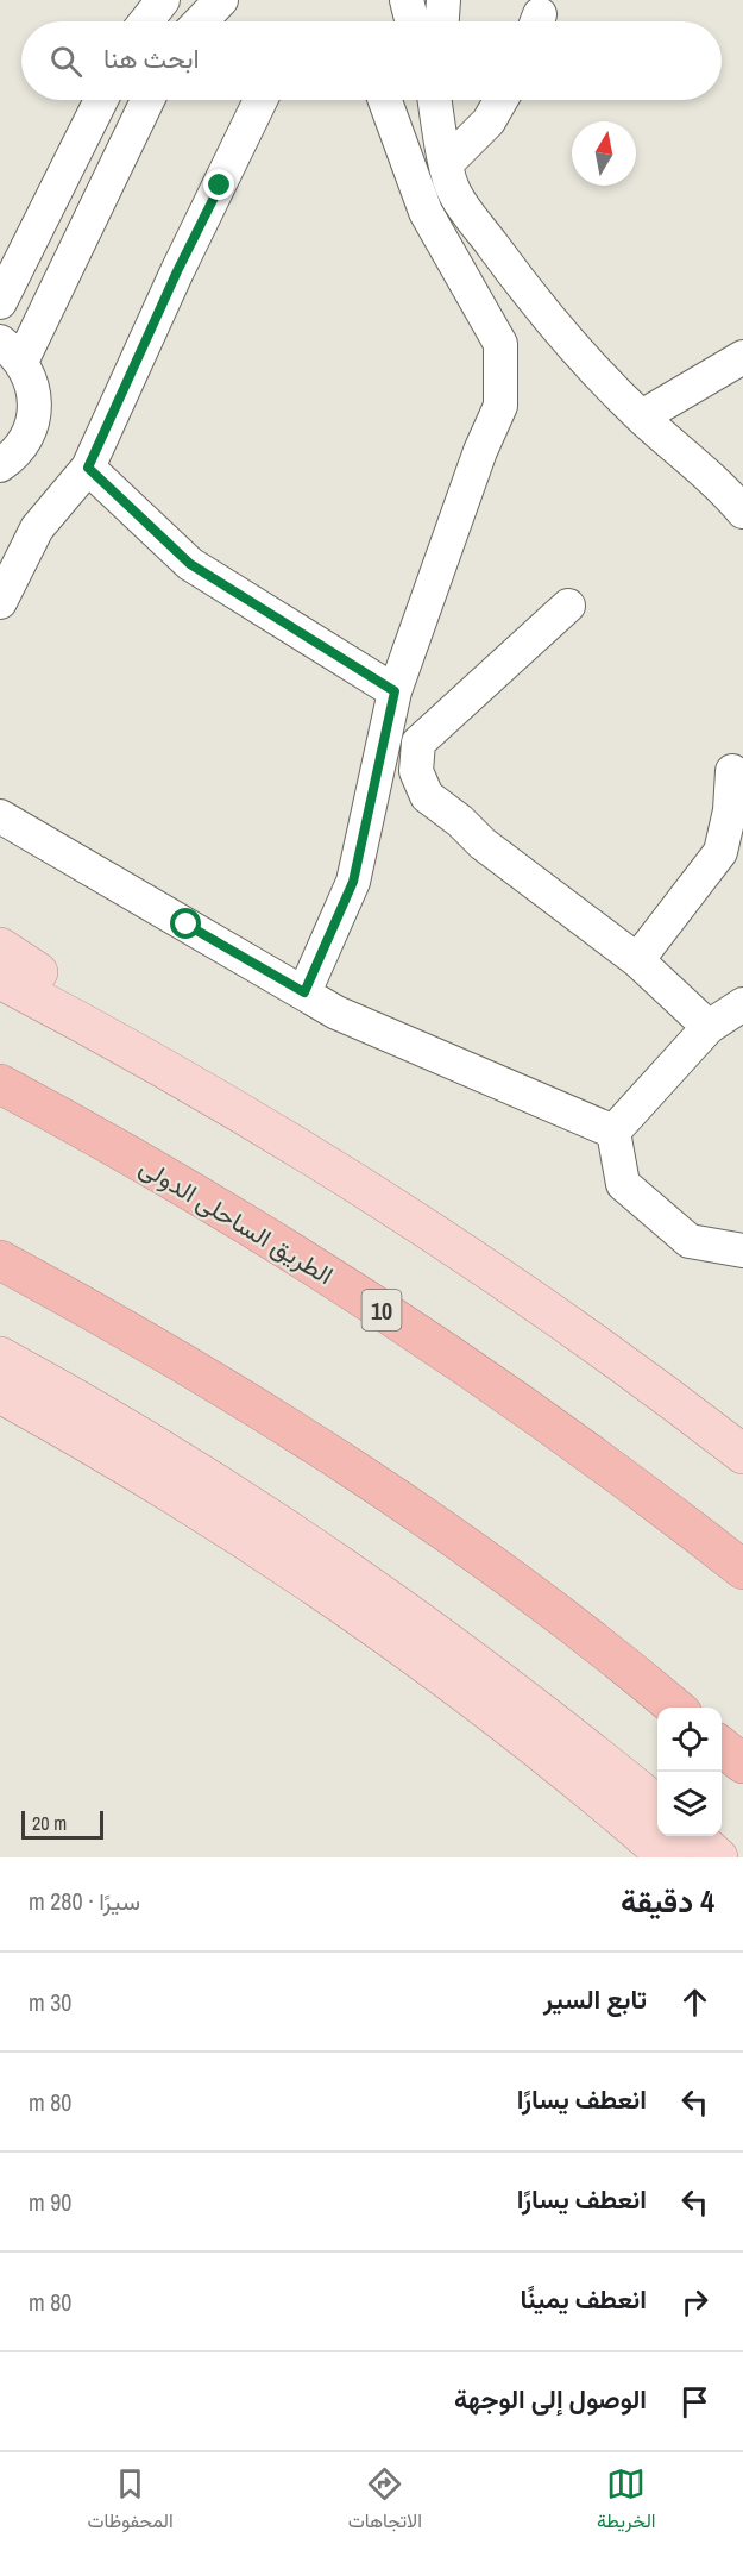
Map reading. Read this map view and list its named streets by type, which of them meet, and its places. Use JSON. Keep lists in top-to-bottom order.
{
  "streets": {
    "highway": ["الطريق الساحلى الدولى", "10"]
  },
  "scale_bar": "20 m",
  "north": "top",
  "page": {
    "search": "ابحث هنا",
    "scale": "20 m",
    "heading": ["4 دقيقة", "سيرًا · 280 m"],
    "list": [
      ["تابع السير", "30 m"],
      ["انعطف يسارًا", "80 m"],
      ["انعطف يسارًا", "90 m"],
      ["انعطف يمينًا", "80 m"],
      "الوصول إلى الوجهة"
    ],
    "nav": ["الخريطة", "الاتجاهات", "المحفوظات"]
  }
}
